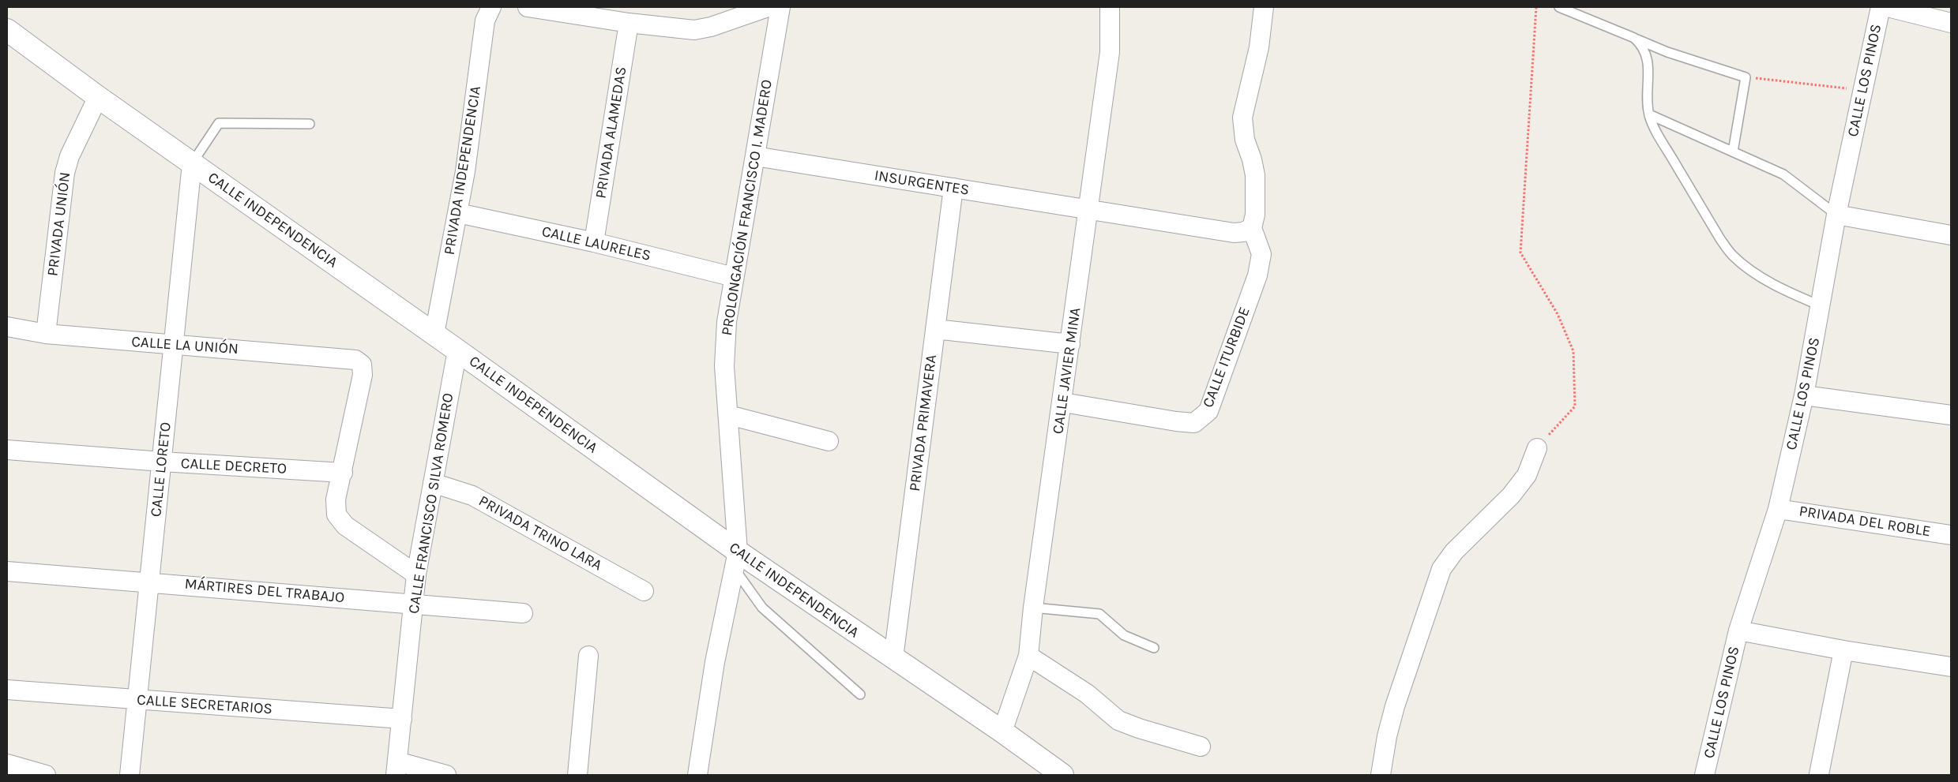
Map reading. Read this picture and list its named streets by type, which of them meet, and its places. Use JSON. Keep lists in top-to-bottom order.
{
  "streets": {
    "street": [
      "CALLE LOS PINOS",
      "PRIVADA ALAMEDAS",
      "PRIVADA INDEPENDENCIA",
      "INSURGENTES",
      "PROLONGACIÓN FRANCISCO I. MADERO",
      "CALLE INDEPENDENCIA",
      "PRIVADA UNIÓN",
      "CALLE LAURELES",
      "CALLE LA UNIÓN",
      "CALLE ITURBIDE",
      "CALLE JAVIER MINA",
      "PRIVADA PRIMAVERA",
      "CALLE DECRETO",
      "CALLE LORETO",
      "CALLE FRANCISCO SILVA ROMERO",
      "PRIVADA DEL ROBLE",
      "PRIVADA TRINO LARA",
      "MÁRTIRES DEL TRABAJO",
      "CALLE SECRETARIOS"
    ]
  },
  "crossings": [
    ["CALLE LOS PINOS", "PRIVADA DEL ROBLE"],
    ["PRIVADA ALAMEDAS", "CALLE LAURELES"],
    ["PRIVADA INDEPENDENCIA", "CALLE INDEPENDENCIA"],
    ["PRIVADA INDEPENDENCIA", "CALLE LAURELES"],
    ["INSURGENTES", "PROLONGACIÓN FRANCISCO I. MADERO"],
    ["INSURGENTES", "CALLE ITURBIDE"],
    ["INSURGENTES", "CALLE JAVIER MINA"],
    ["INSURGENTES", "PRIVADA PRIMAVERA"],
    ["PROLONGACIÓN FRANCISCO I. MADERO", "CALLE INDEPENDENCIA"],
    ["PROLONGACIÓN FRANCISCO I. MADERO", "CALLE LAURELES"],
    ["CALLE INDEPENDENCIA", "PRIVADA UNIÓN"],
    ["CALLE INDEPENDENCIA", "CALLE JAVIER MINA"],
    ["CALLE INDEPENDENCIA", "PRIVADA PRIMAVERA"],
    ["CALLE INDEPENDENCIA", "CALLE LORETO"],
    ["CALLE INDEPENDENCIA", "CALLE FRANCISCO SILVA ROMERO"],
    ["PRIVADA UNIÓN", "CALLE LA UNIÓN"],
    ["CALLE LA UNIÓN", "CALLE DECRETO"],
    ["CALLE LA UNIÓN", "CALLE LORETO"],
    ["CALLE ITURBIDE", "CALLE JAVIER MINA"],
    ["CALLE DECRETO", "CALLE LORETO"],
    ["CALLE LORETO", "MÁRTIRES DEL TRABAJO"],
    ["CALLE LORETO", "CALLE SECRETARIOS"],
    ["CALLE FRANCISCO SILVA ROMERO", "PRIVADA TRINO LARA"],
    ["CALLE FRANCISCO SILVA ROMERO", "MÁRTIRES DEL TRABAJO"],
    ["CALLE FRANCISCO SILVA ROMERO", "CALLE SECRETARIOS"]
  ]
}
